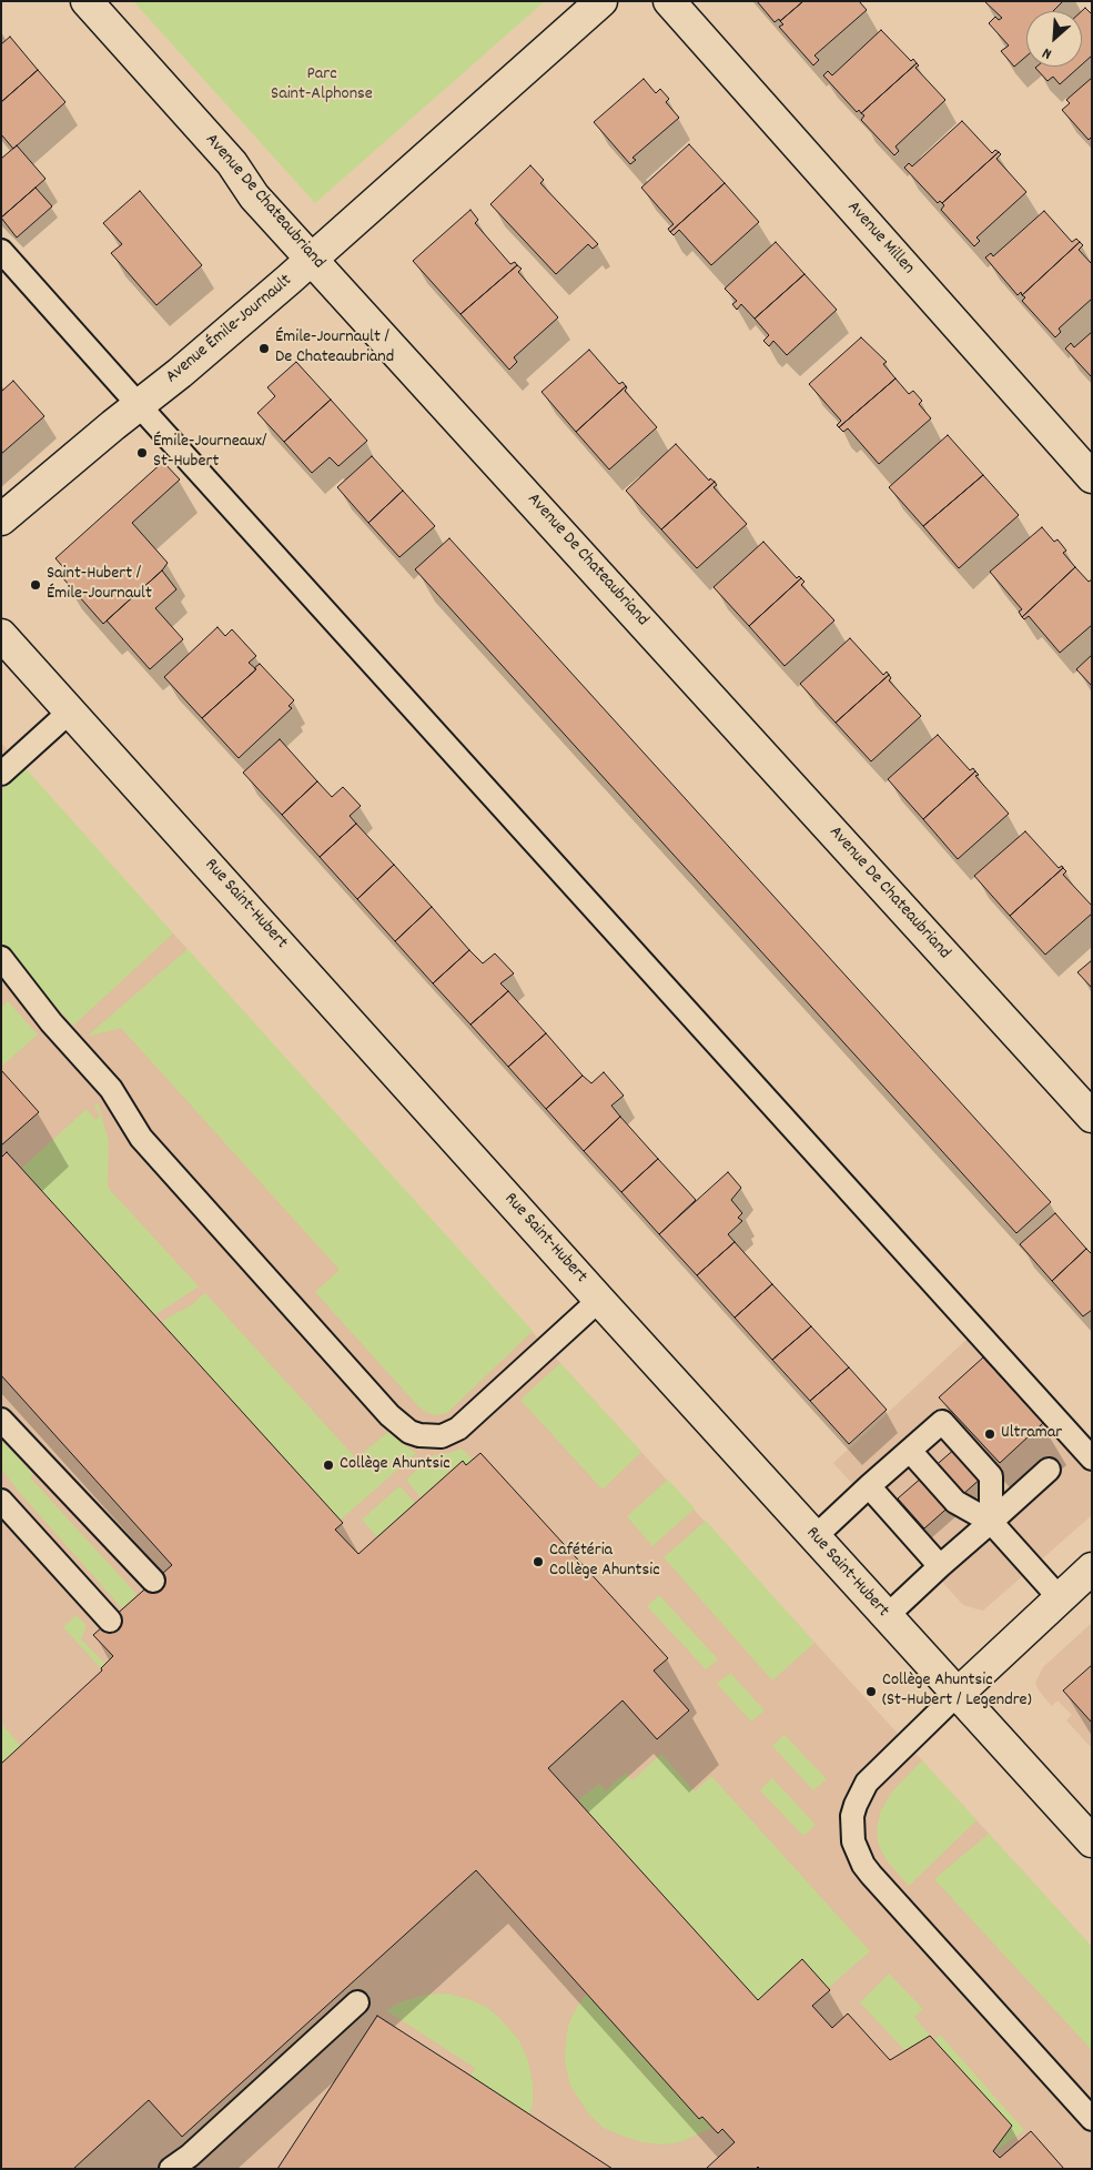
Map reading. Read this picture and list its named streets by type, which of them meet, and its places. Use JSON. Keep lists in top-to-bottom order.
{
  "streets": {
    "street": [
      "Avenue De Chateaubriand",
      "Avenue Millen",
      "Avenue Émile-Journault",
      "Rue Saint-Hubert"
    ]
  },
  "crossings": [
    ["Avenue De Chateaubriand", "Avenue Émile-Journault"]
  ],
  "parks": ["Parc Saint-Alphonse"],
  "places": [
    "Émile-Journault / De Chateaubriand",
    "Émile-Journeaux/ St-Hubert",
    "Saint-Hubert / Émile-Journault",
    "Ultramar",
    "Collège Ahuntsic",
    "Cafétéria Collège Ahuntsic",
    "Collège Ahuntsic (St-Hubert / Legendre)"
  ],
  "north": "bottom left"
}
